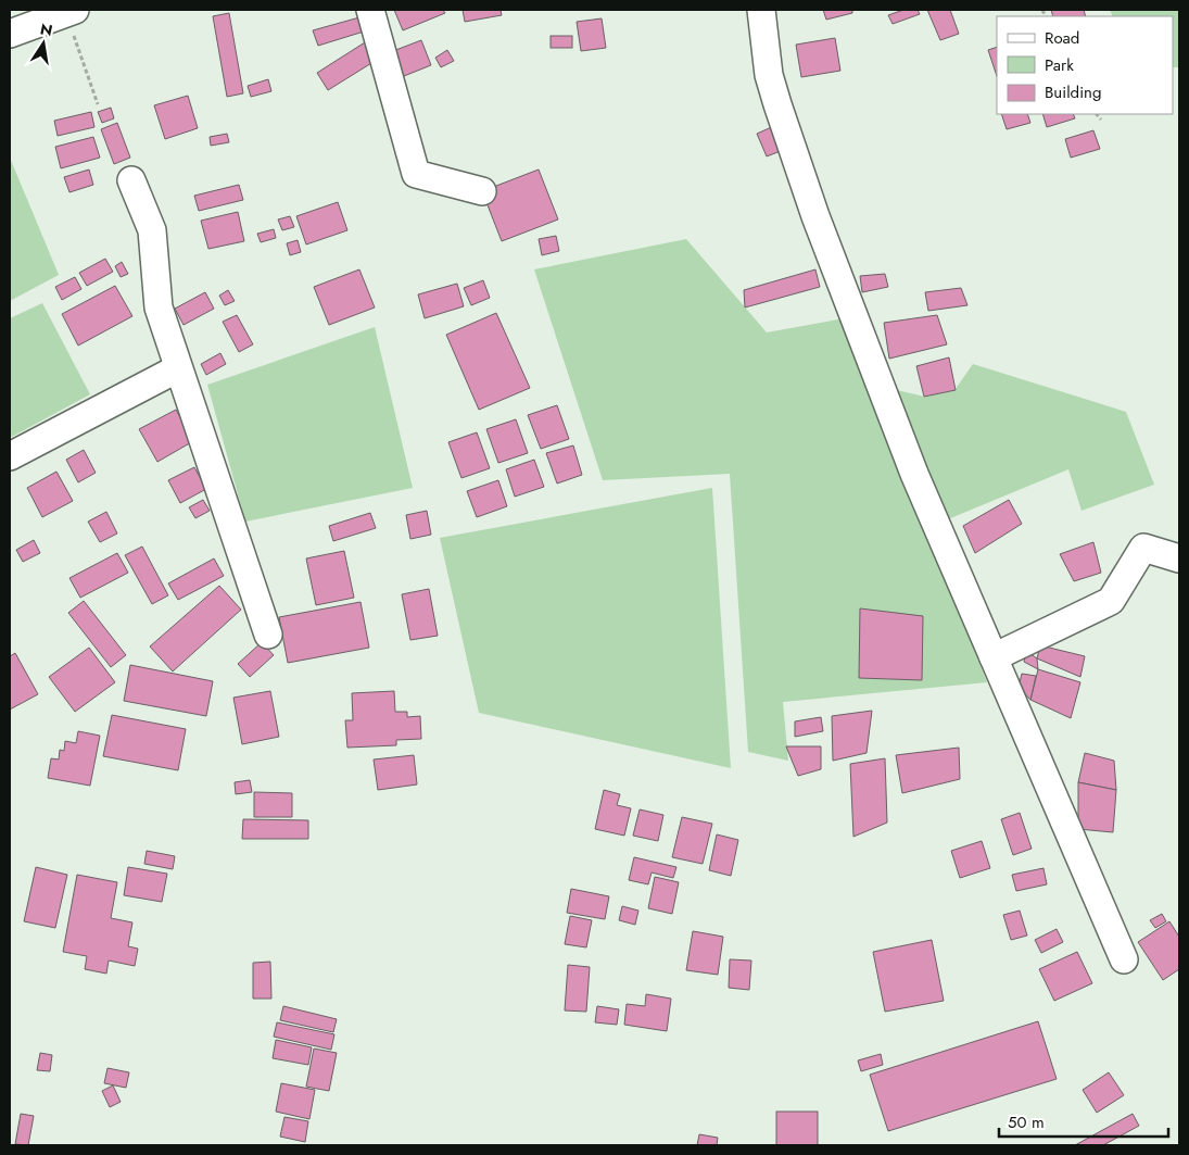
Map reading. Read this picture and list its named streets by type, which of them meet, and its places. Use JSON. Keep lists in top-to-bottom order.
{
  "legend": ["Road", "Park", "Building"],
  "scale_bar": "50 m",
  "north": "top"
}
